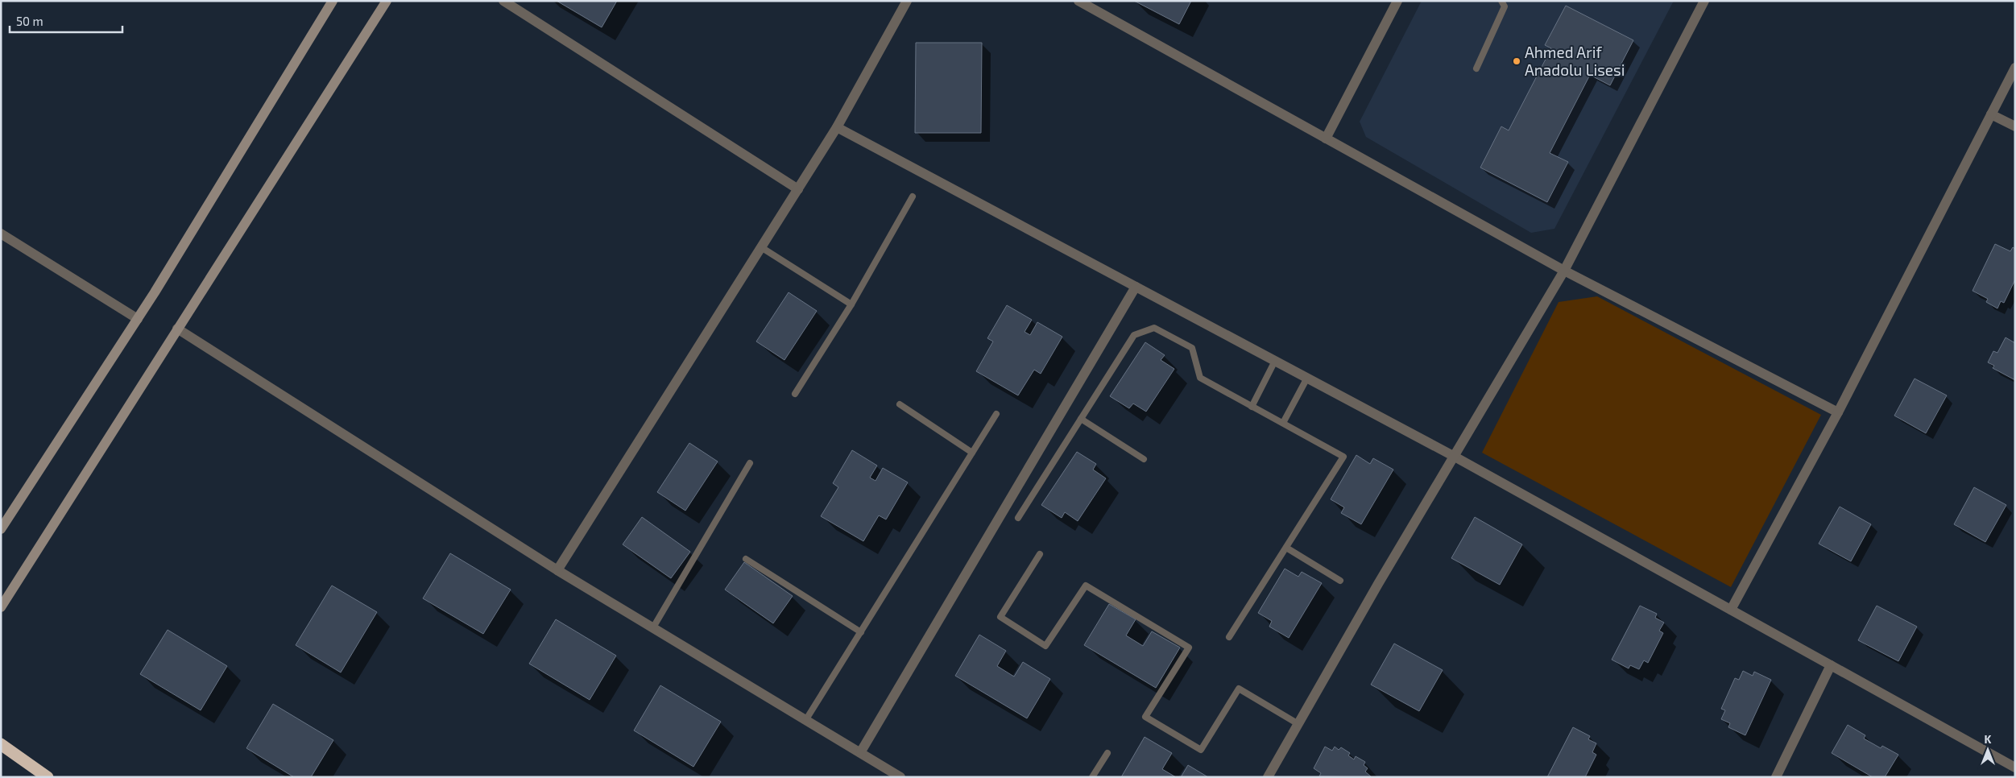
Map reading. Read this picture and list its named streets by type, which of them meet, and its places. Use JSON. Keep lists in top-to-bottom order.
{
  "places": ["Ahmed Arif Anadolu Lisesi"],
  "scale_bar": "50 m",
  "north": "top"
}
